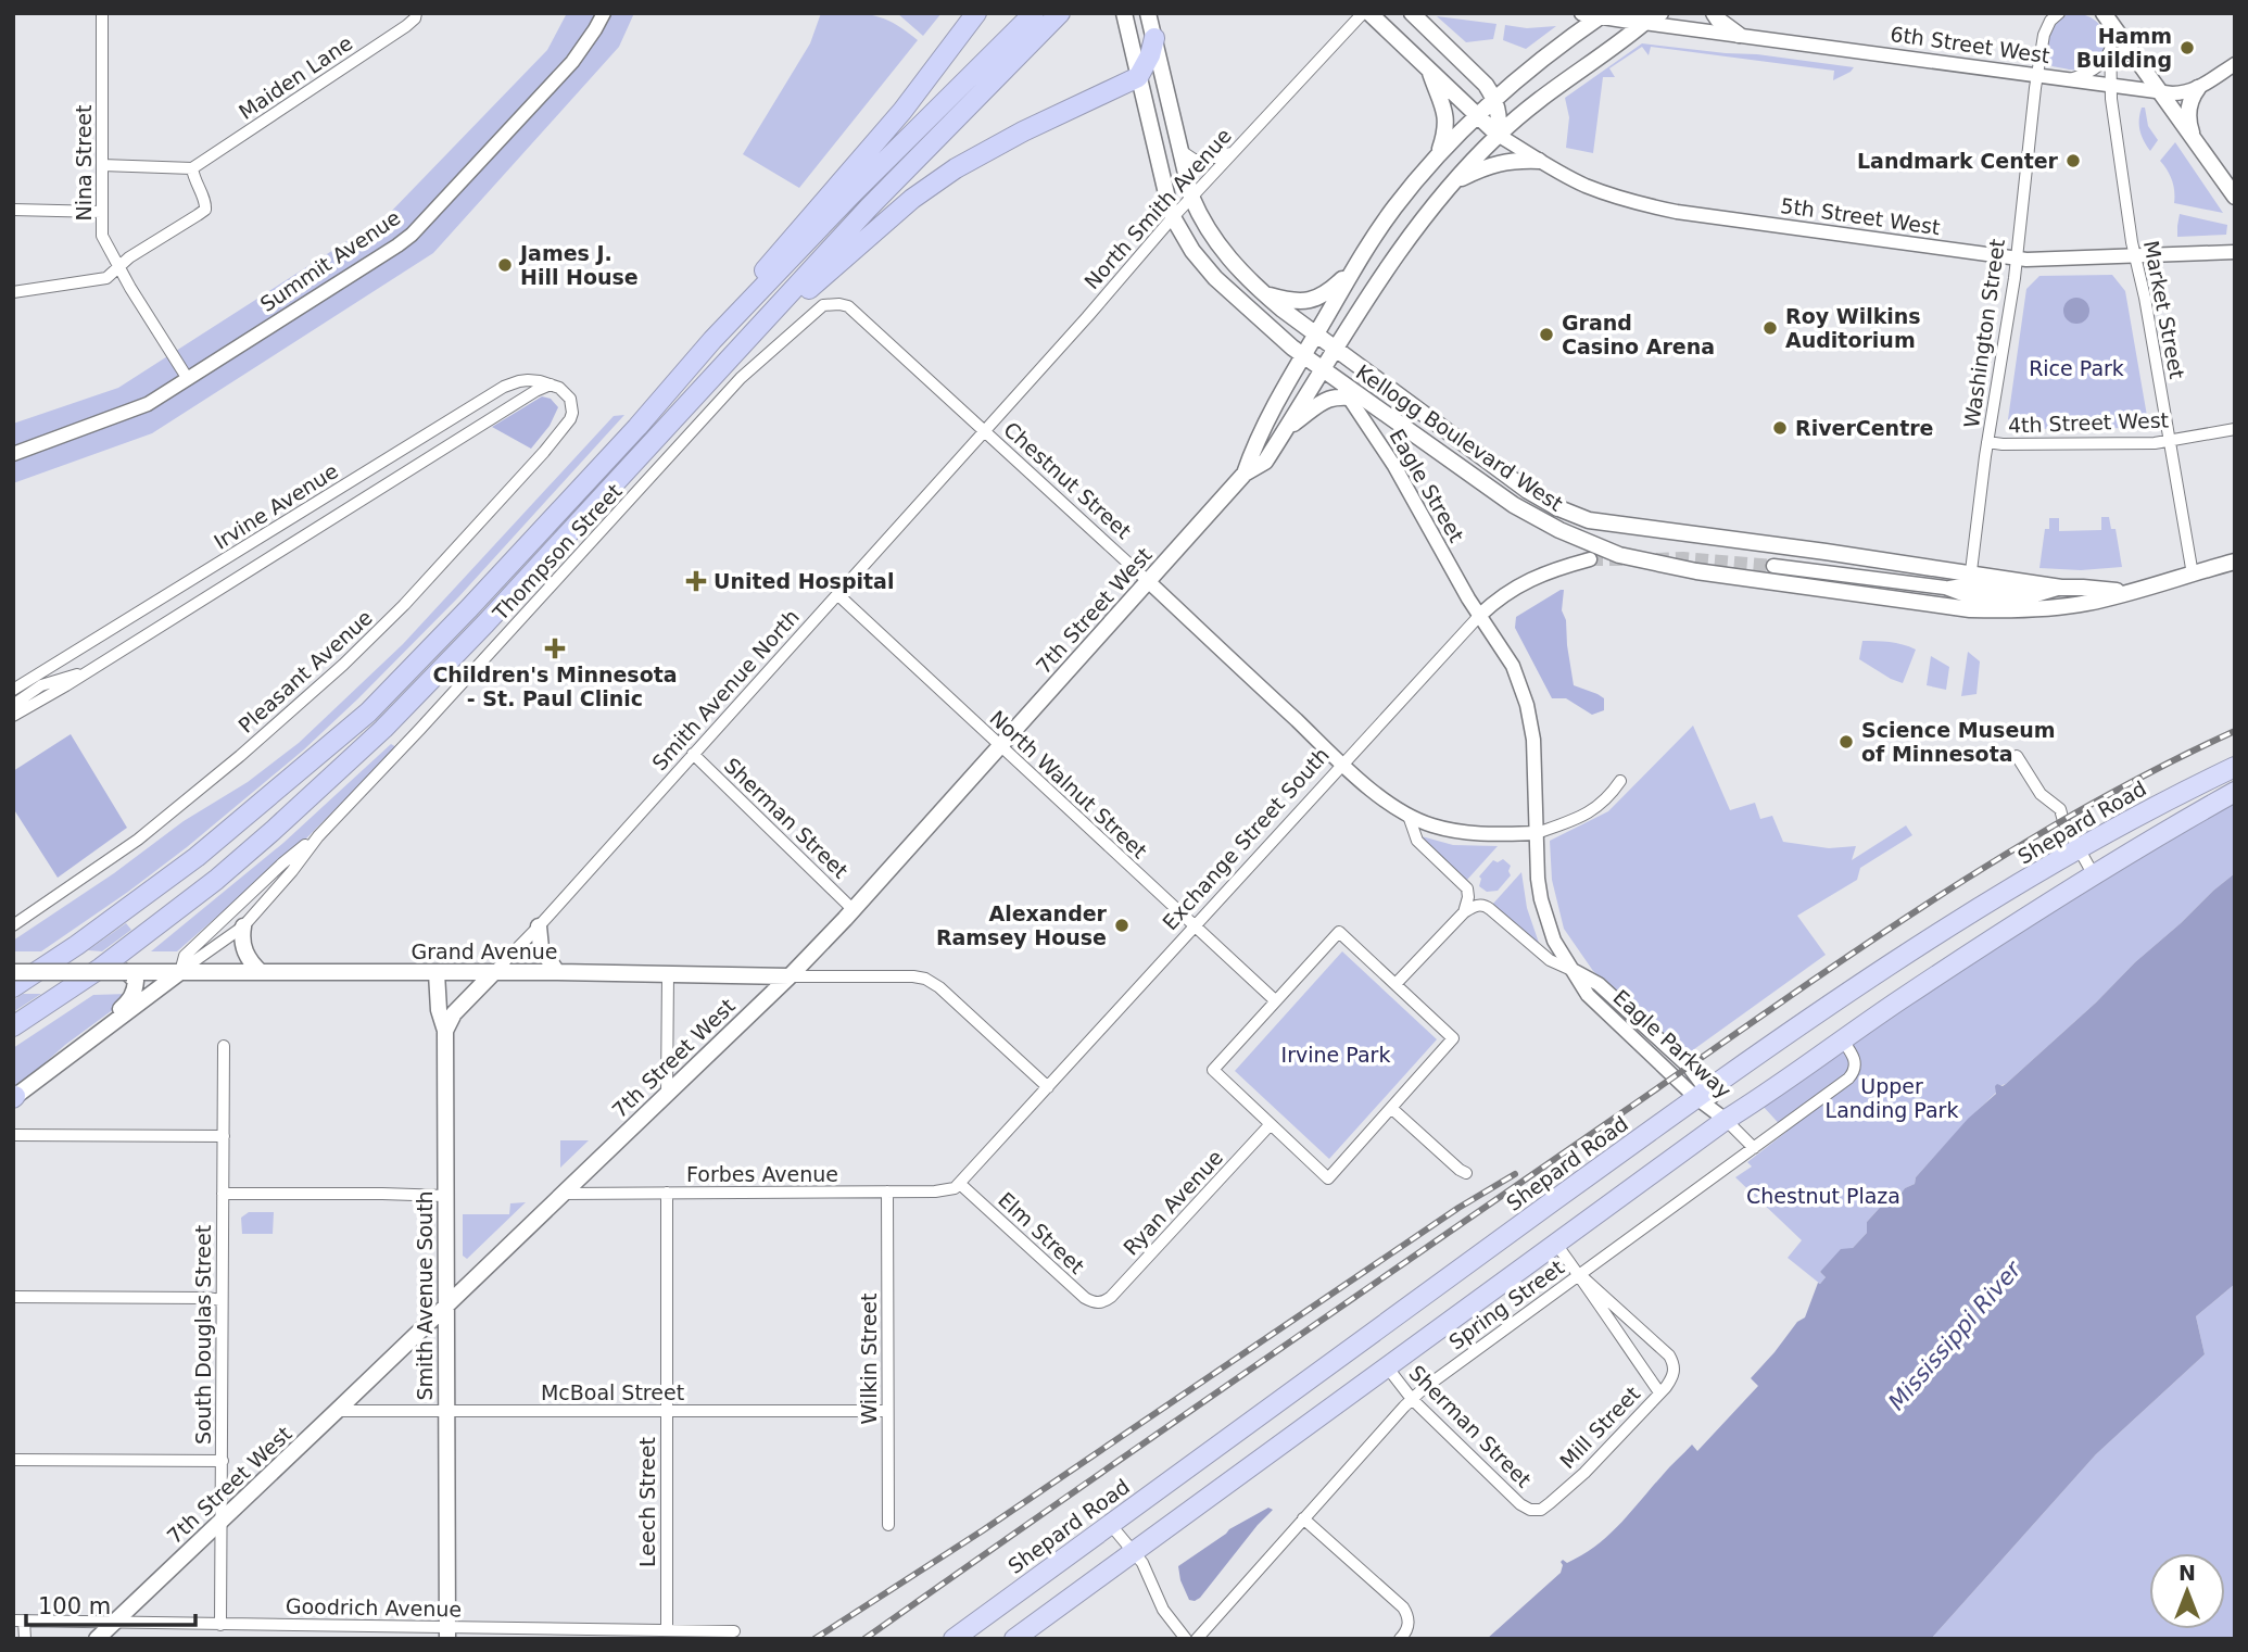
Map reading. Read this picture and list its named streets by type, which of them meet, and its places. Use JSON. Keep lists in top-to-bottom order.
{
  "streets": {
    "highway": ["Shepard Road"],
    "main road": [
      "6th Street West",
      "Kellogg Boulevard West",
      "7th Street West",
      "Grand Avenue",
      "Smith Avenue South"
    ],
    "street": [
      "Maiden Lane",
      "Nina Street",
      "North Smith Avenue",
      "5th Street West",
      "Summit Avenue",
      "Market Street",
      "Washington Street",
      "4th Street West",
      "Chestnut Street",
      "Eagle Street",
      "Irvine Avenue",
      "Thompson Street",
      "Pleasant Avenue",
      "Smith Avenue North",
      "North Walnut Street",
      "Sherman Street",
      "Exchange Street South",
      "Eagle Parkway",
      "Forbes Avenue",
      "Ryan Avenue",
      "Elm Street",
      "Spring Street",
      "South Douglas Street",
      "Wilkin Street",
      "McBoal Street",
      "Mill Street",
      "Leech Street",
      "Goodrich Avenue"
    ]
  },
  "crossings": [
    ["6th Street West", "Market Street"],
    ["6th Street West", "Washington Street"],
    ["6th Street West", "7th Street West"],
    ["Nina Street", "Summit Avenue"],
    ["North Smith Avenue", "Kellogg Boulevard West"],
    ["North Smith Avenue", "Chestnut Street"],
    ["North Smith Avenue", "Smith Avenue North"],
    ["5th Street West", "Market Street"],
    ["5th Street West", "Washington Street"],
    ["5th Street West", "7th Street West"],
    ["Market Street", "4th Street West"],
    ["Market Street", "Kellogg Boulevard West"],
    ["Washington Street", "4th Street West"],
    ["Washington Street", "Kellogg Boulevard West"],
    ["Kellogg Boulevard West", "Eagle Street"],
    ["Kellogg Boulevard West", "7th Street West"],
    ["Chestnut Street", "Thompson Street"],
    ["Chestnut Street", "7th Street West"],
    ["Chestnut Street", "Smith Avenue North"],
    ["Chestnut Street", "Exchange Street South"],
    ["Eagle Street", "Exchange Street South"],
    ["Irvine Avenue", "Pleasant Avenue"],
    ["Thompson Street", "Grand Avenue"],
    ["7th Street West", "North Walnut Street"],
    ["7th Street West", "Sherman Street"],
    ["7th Street West", "Grand Avenue"],
    ["7th Street West", "Forbes Avenue"],
    ["7th Street West", "Smith Avenue South"],
    ["7th Street West", "South Douglas Street"],
    ["7th Street West", "McBoal Street"],
    ["7th Street West", "Goodrich Avenue"],
    ["Smith Avenue North", "North Walnut Street"],
    ["Smith Avenue North", "Sherman Street"],
    ["Smith Avenue North", "Grand Avenue"],
    ["North Walnut Street", "Exchange Street South"],
    ["Sherman Street", "Spring Street"],
    ["Sherman Street", "Mill Street"],
    ["Shepard Road", "Eagle Parkway"],
    ["Exchange Street South", "Forbes Avenue"],
    ["Exchange Street South", "Elm Street"],
    ["Grand Avenue", "Smith Avenue South"],
    ["Forbes Avenue", "Elm Street"],
    ["Forbes Avenue", "Wilkin Street"],
    ["Forbes Avenue", "Leech Street"],
    ["Ryan Avenue", "Elm Street"],
    ["Smith Avenue South", "McBoal Street"],
    ["Smith Avenue South", "Goodrich Avenue"],
    ["South Douglas Street", "Goodrich Avenue"],
    ["Wilkin Street", "McBoal Street"],
    ["McBoal Street", "Leech Street"],
    ["Leech Street", "Goodrich Avenue"]
  ],
  "water": ["Mississippi River"],
  "parks": [
    "Rice Park",
    "Irvine Park",
    "Upper Landing Park",
    "Chestnut Plaza"
  ],
  "places": {
    "other": [
      "Hamm Building",
      "Landmark Center",
      "James J. Hill House",
      "Roy Wilkins Auditorium",
      "Grand Casino Arena",
      "RiverCentre",
      "Science Museum of Minnesota",
      "Alexander Ramsey House"
    ],
    "health": ["United Hospital", "Children's Minnesota - St. Paul Clinic"]
  },
  "scale_bar": "100 m",
  "north": "top"
}
